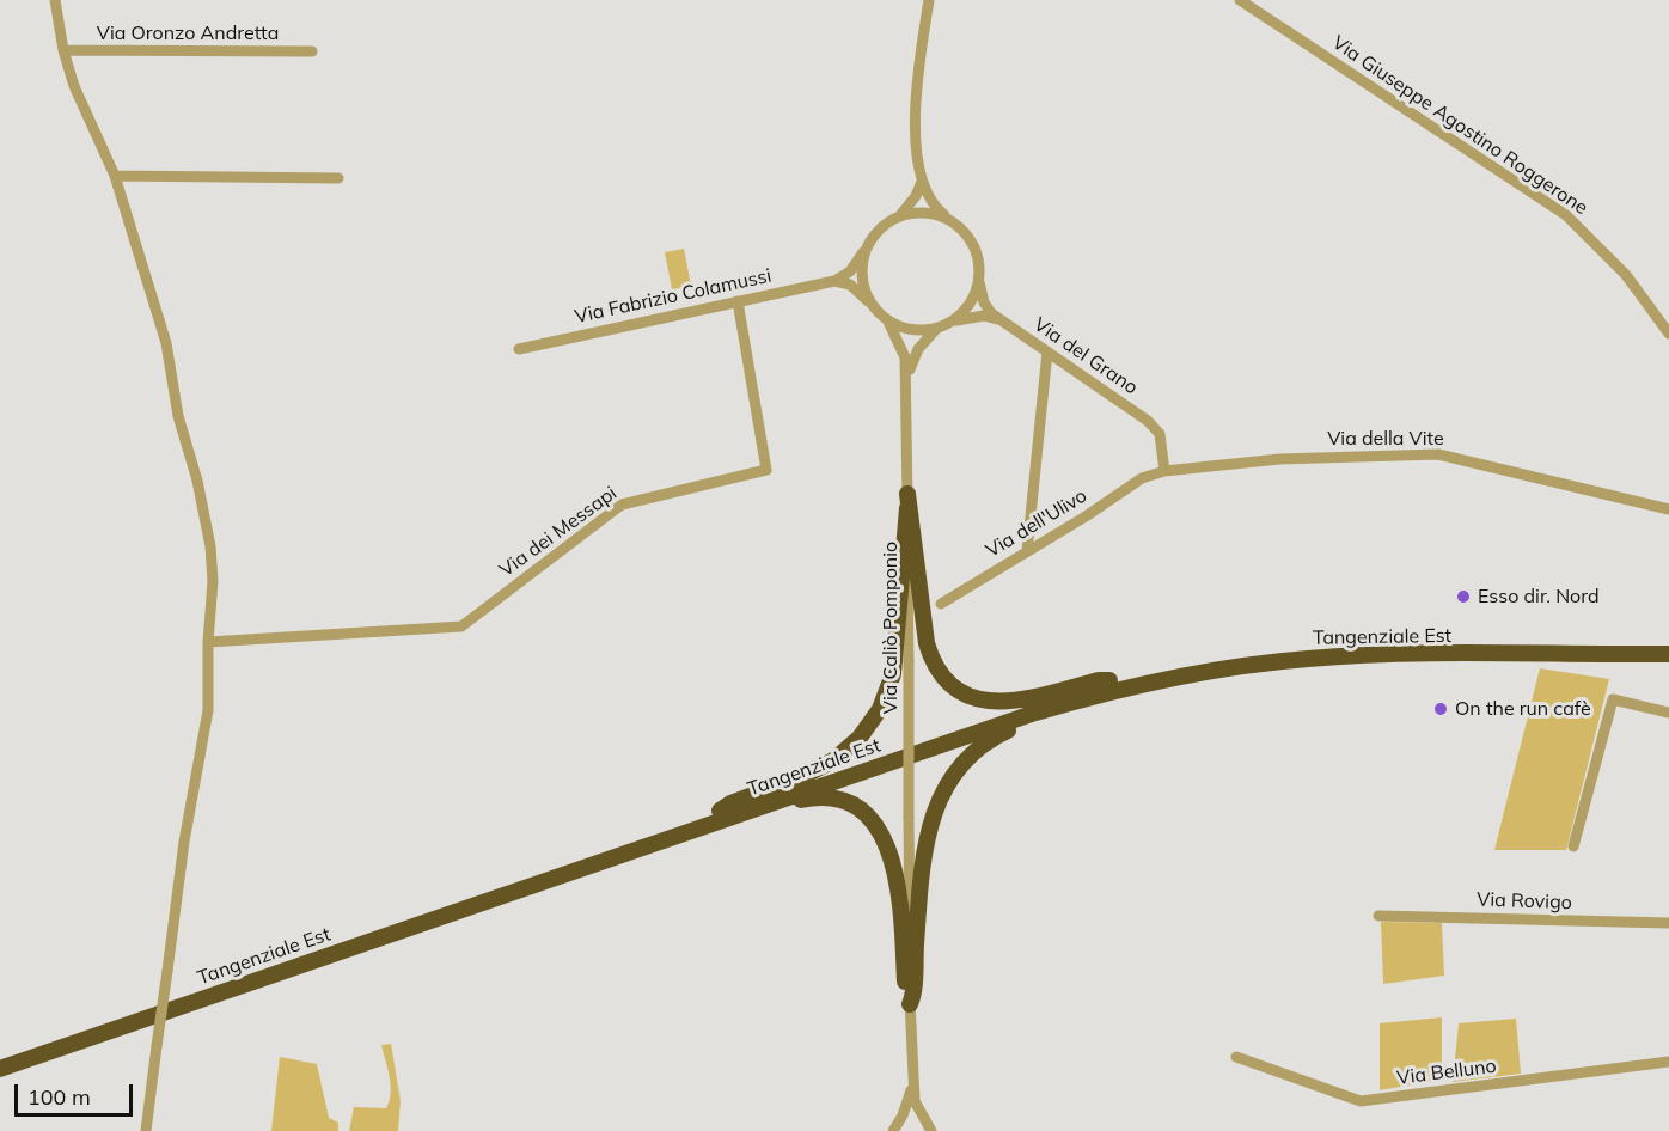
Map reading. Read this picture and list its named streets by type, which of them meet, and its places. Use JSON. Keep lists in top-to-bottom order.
{
  "streets": {
    "highway": ["Tangenziale Est"],
    "street": [
      "Via Oronzo Andretta",
      "Via Giuseppe Agostino Roggerone",
      "Via Fabrizio Colamussi",
      "Via del Grano",
      "Via della Vite",
      "Via dell'Ulivo",
      "Via dei Messapi",
      "Via Caliò Pomponio",
      "Via Rovigo",
      "Via Belluno"
    ]
  },
  "crossings": [
    ["Via Fabrizio Colamussi", "Via dei Messapi"],
    ["Via del Grano", "Via della Vite"],
    ["Via del Grano", "Via dell'Ulivo"],
    ["Via della Vite", "Via dell'Ulivo"]
  ],
  "places": ["Esso dir. Nord", "On the run cafè"],
  "scale_bar": "100 m"
}
